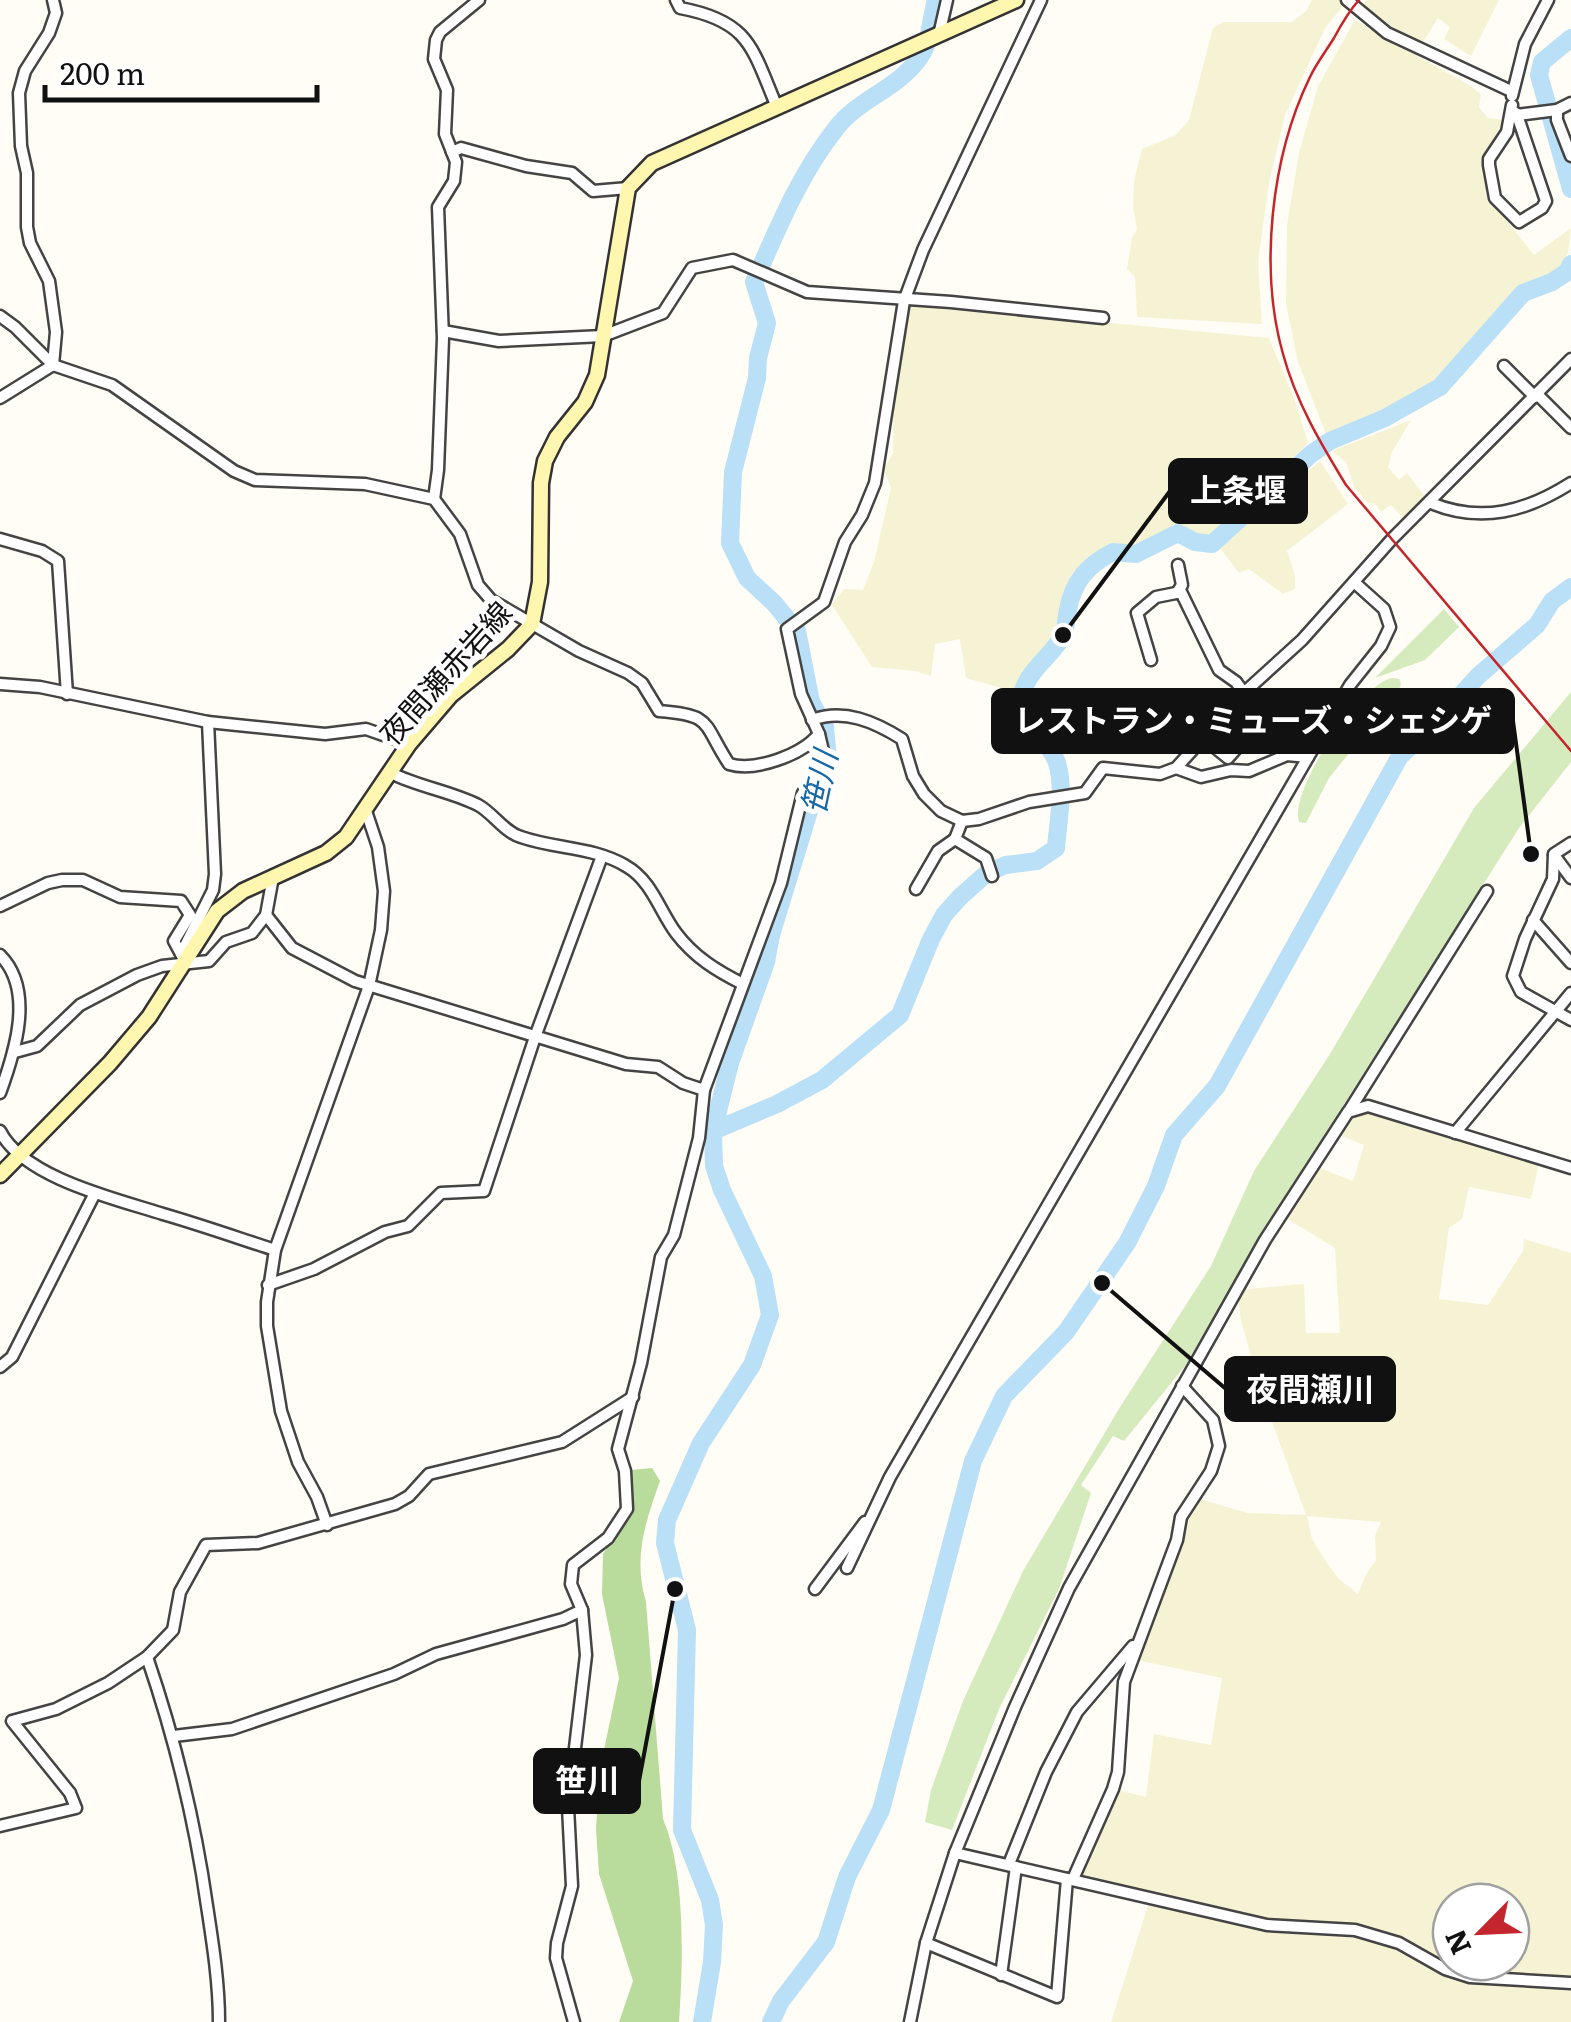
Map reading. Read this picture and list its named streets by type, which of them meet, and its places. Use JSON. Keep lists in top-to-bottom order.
{
  "streets": {
    "main road": ["夜間瀬赤岩線"]
  },
  "water": ["笹川"],
  "places": [
    "上条堰",
    "レストラン・ミューズ・シェシゲ",
    "夜間瀬川",
    "笹川"
  ],
  "scale_bar": "200 m",
  "north": "bottom left"
}
